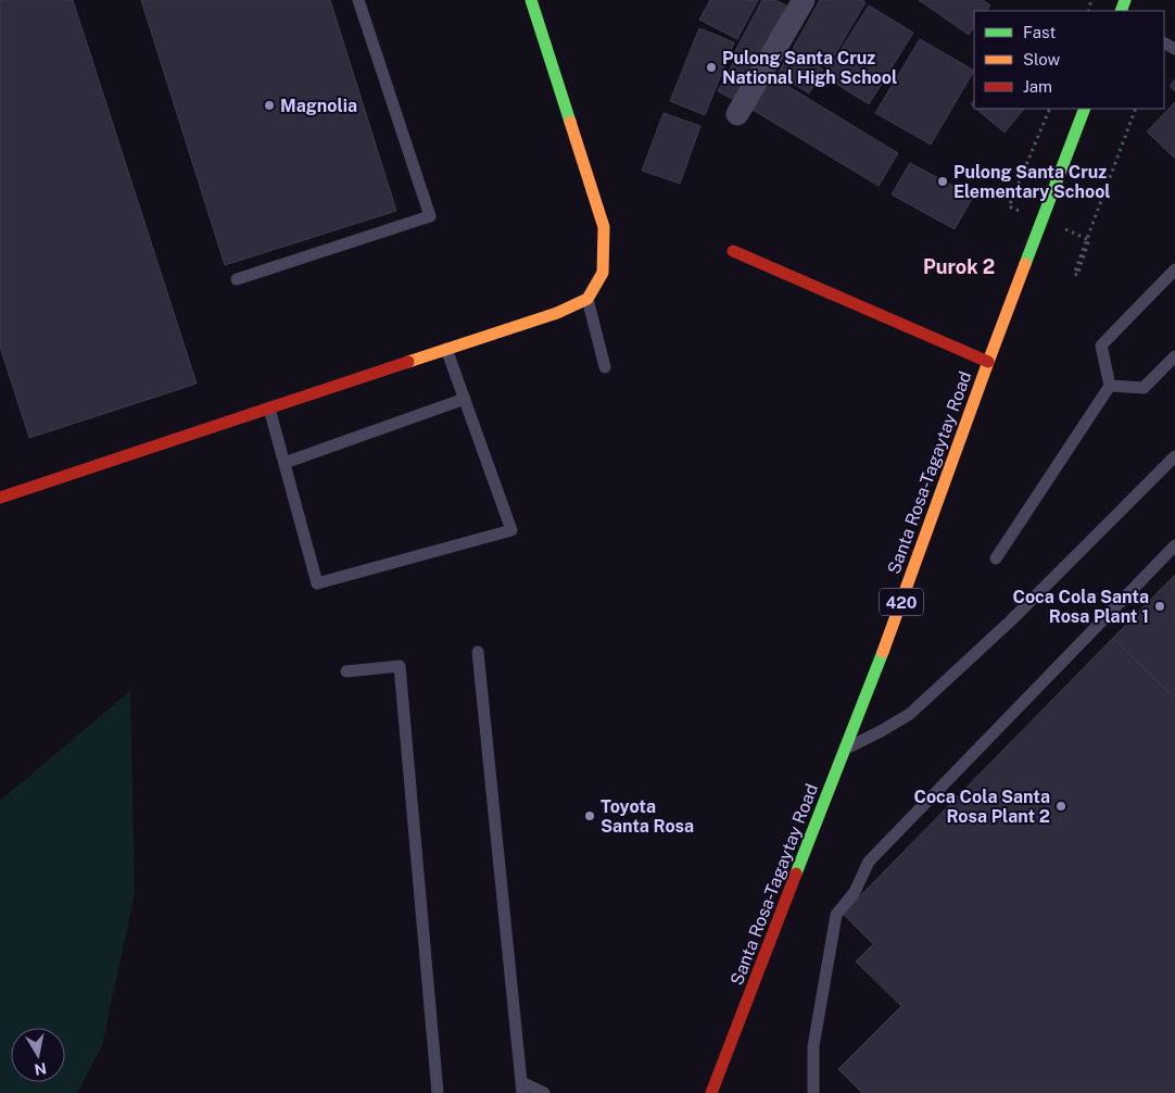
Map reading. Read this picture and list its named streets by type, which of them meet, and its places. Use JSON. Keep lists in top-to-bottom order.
{
  "streets": {
    "street": ["Santa Rosa-Tagaytay Road", "420"]
  },
  "districts": ["Purok 2"],
  "places": [
    "Pulong Santa Cruz National High School",
    "Magnolia",
    "Pulong Santa Cruz Elementary School",
    "Coca Cola Santa Rosa Plant 1",
    "Coca Cola Santa Rosa Plant 2",
    "Toyota Santa Rosa"
  ],
  "legend": ["Fast", "Slow", "Jam"],
  "north": "bottom"
}
